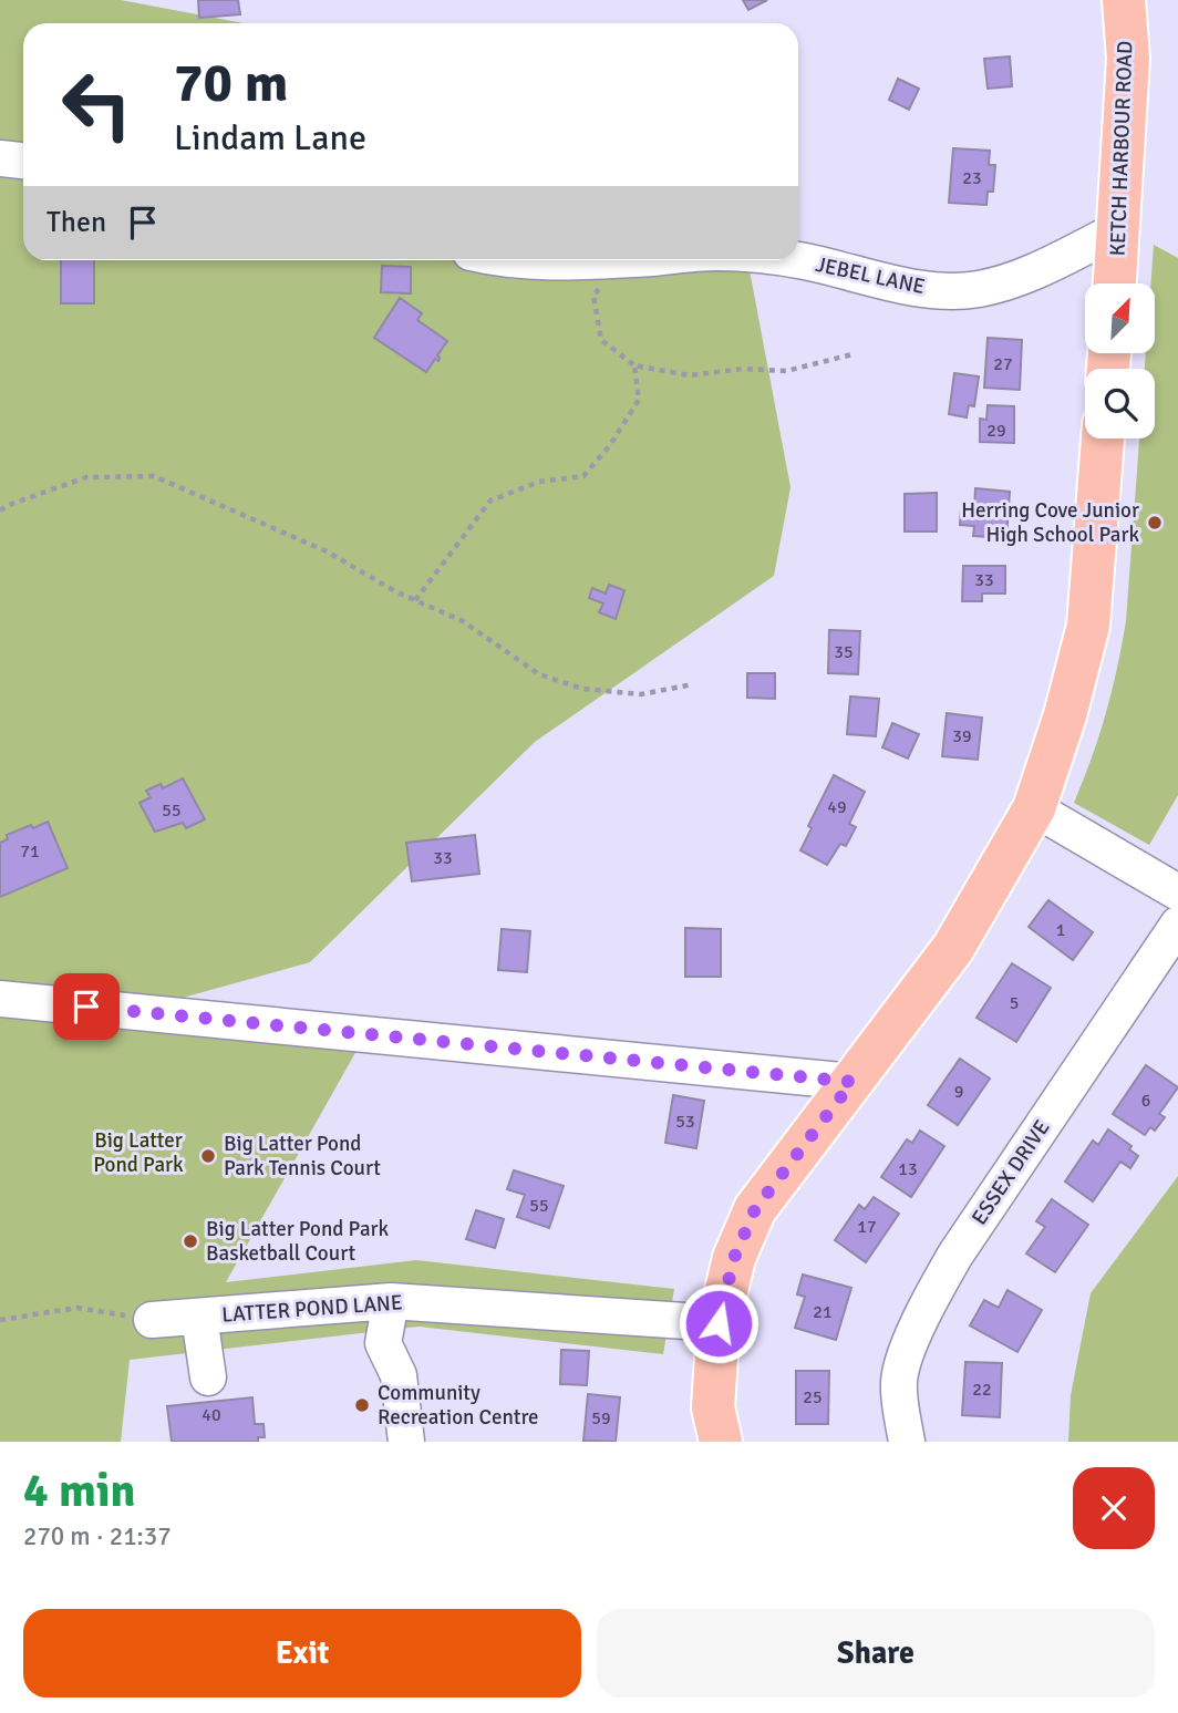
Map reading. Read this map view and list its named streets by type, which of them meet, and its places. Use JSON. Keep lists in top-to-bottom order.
{
  "streets": {
    "main road": ["KETCH HARBOUR ROAD"],
    "street": ["JEBEL LANE", "ESSEX DRIVE", "LATTER POND LANE"]
  },
  "crossings": [
    ["KETCH HARBOUR ROAD", "JEBEL LANE"]
  ],
  "parks": ["Big Latter Pond Park"],
  "places": [
    "Herring Cove Junior High School Park",
    "Big Latter Pond Park Tennis Court",
    "Big Latter Pond Park Basketball Court",
    "Community Recreation Centre"
  ],
  "house_numbers": [
    "23",
    "27",
    "29",
    "33",
    "35",
    "39",
    "49",
    "55",
    "71",
    "33",
    "1",
    "5",
    "9",
    "6",
    "53",
    "13",
    "55",
    "17",
    "21",
    "22",
    "25",
    "40",
    "59"
  ],
  "north": "top right",
  "page": {
    "turn": ["70 m", "Lindam Lane"],
    "then": "Then",
    "heading": ["4 min", "270 m · 21:37"],
    "buttons": ["Exit", "Share"]
  }
}
